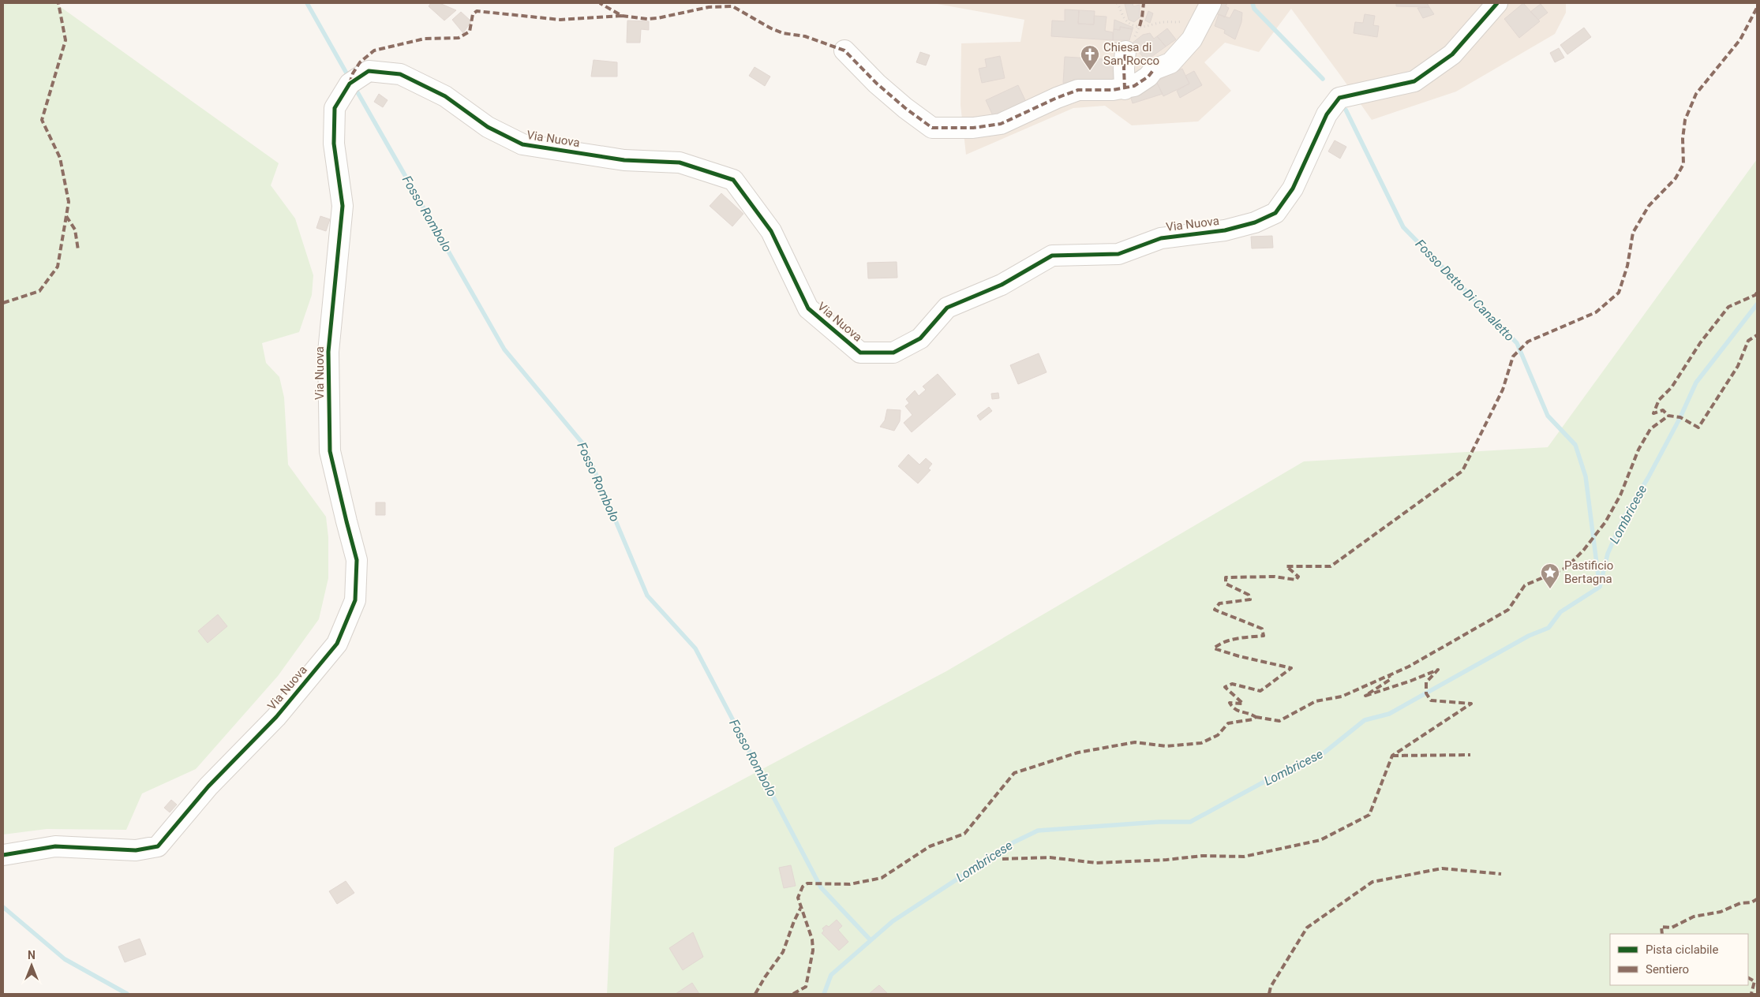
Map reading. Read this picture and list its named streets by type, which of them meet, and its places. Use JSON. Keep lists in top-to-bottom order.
{
  "streets": {
    "street": ["Via Nuova"]
  },
  "water": ["Fosso Rombolo", "Fosso Detto Di Canaletto", "Lombricese"],
  "places": {
    "church": ["Chiesa di San Rocco"],
    "place": ["Pastificio Bertagna"]
  },
  "legend": ["Pista ciclabile", "Sentiero"],
  "north": "top"
}
